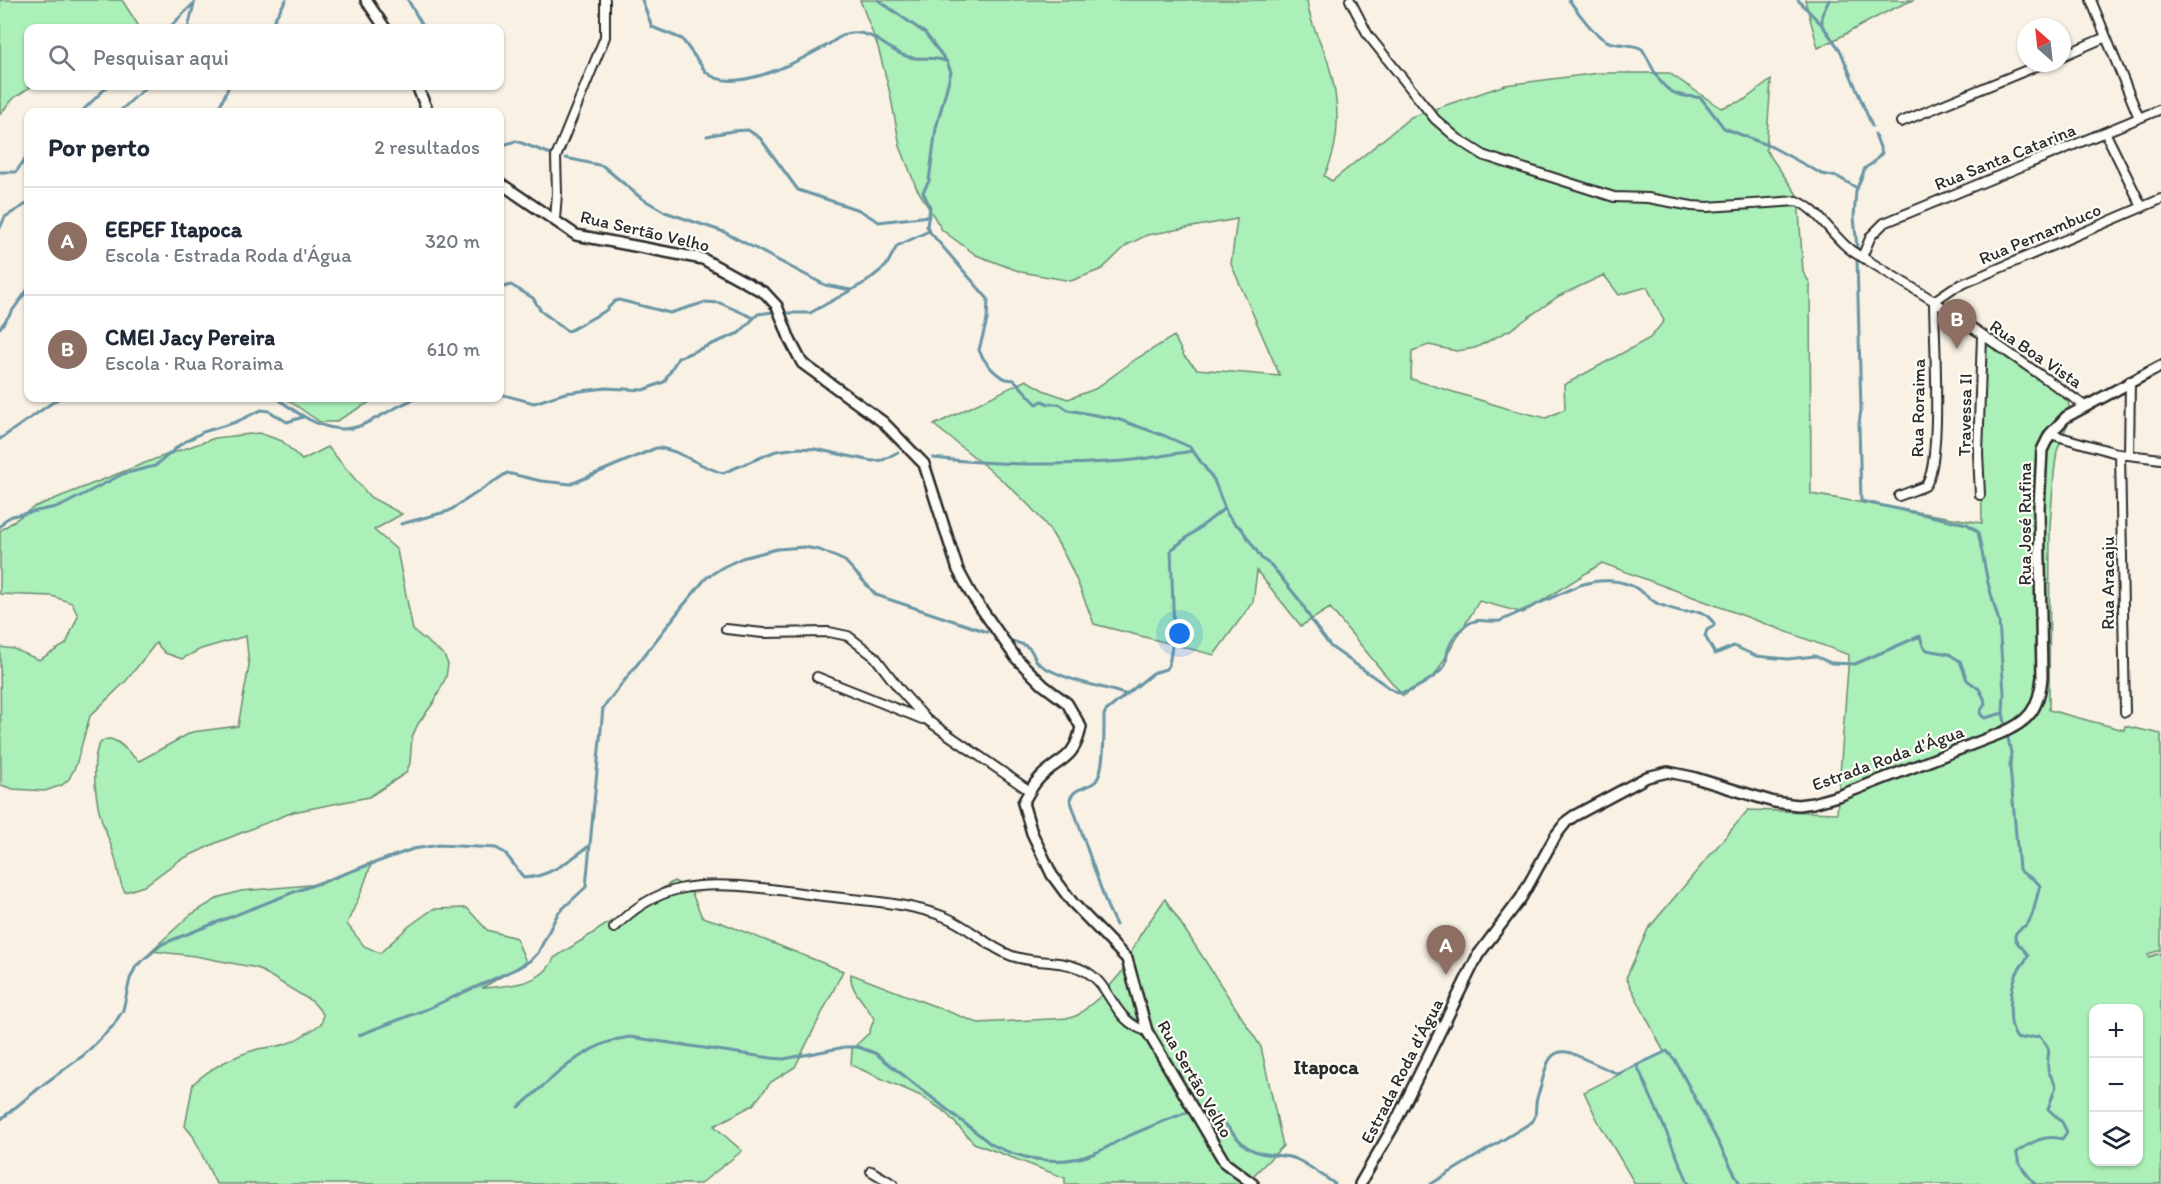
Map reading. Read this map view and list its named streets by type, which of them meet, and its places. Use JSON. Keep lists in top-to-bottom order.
{
  "streets": {
    "street": [
      "Rua Santa Catarina",
      "Rua Sertão Velho",
      "Rua Pernambuco",
      "Rua Boa Vista",
      "Rua Roraima",
      "Travessa II",
      "Rua José Rufina",
      "Rua Aracaju",
      "Estrada Roda d'Água"
    ]
  },
  "crossings": [
    ["Rua Santa Catarina", "Rua Boa Vista"],
    ["Rua Pernambuco", "Rua Boa Vista"],
    ["Rua Pernambuco", "Rua Roraima"],
    ["Rua Boa Vista", "Rua Roraima"],
    ["Rua Boa Vista", "Travessa II"],
    ["Rua Boa Vista", "Rua José Rufina"],
    ["Rua José Rufina", "Estrada Roda d'Água"]
  ],
  "districts": ["Itapoca"],
  "north": "top left",
  "page": {
    "search": "Pesquisar aqui",
    "heading": ["Por perto", "2 resultados"],
    "list": [
      {
        "mark": "A",
        "name": "EEPEF Itapoca",
        "note": "Escola · Estrada Roda d'Água",
        "value": "320 m"
      },
      {
        "mark": "B",
        "name": "CMEI Jacy Pereira",
        "note": "Escola · Rua Roraima",
        "value": "610 m"
      }
    ],
    "pins": ["B", "A"],
    "map_buttons": ["+", "−"]
  }
}
